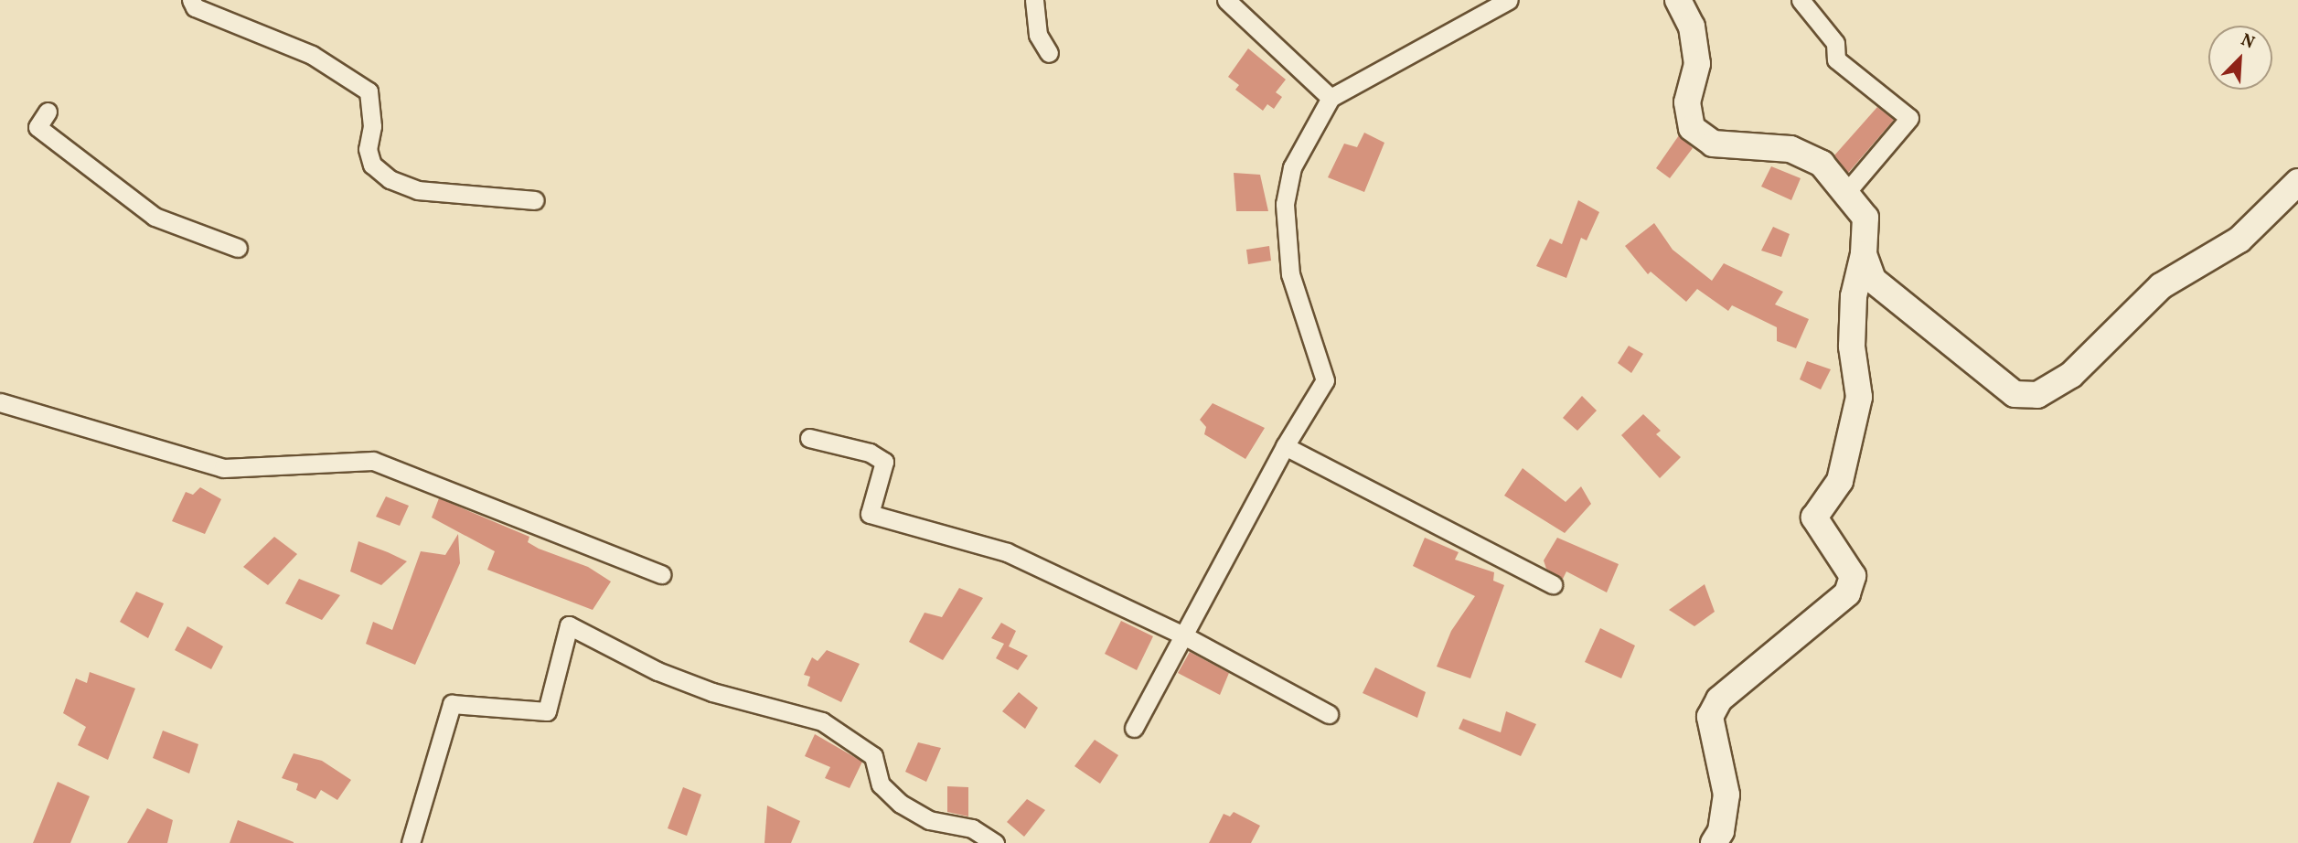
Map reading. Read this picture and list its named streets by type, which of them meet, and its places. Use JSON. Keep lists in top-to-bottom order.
{
  "north": "top right"
}
